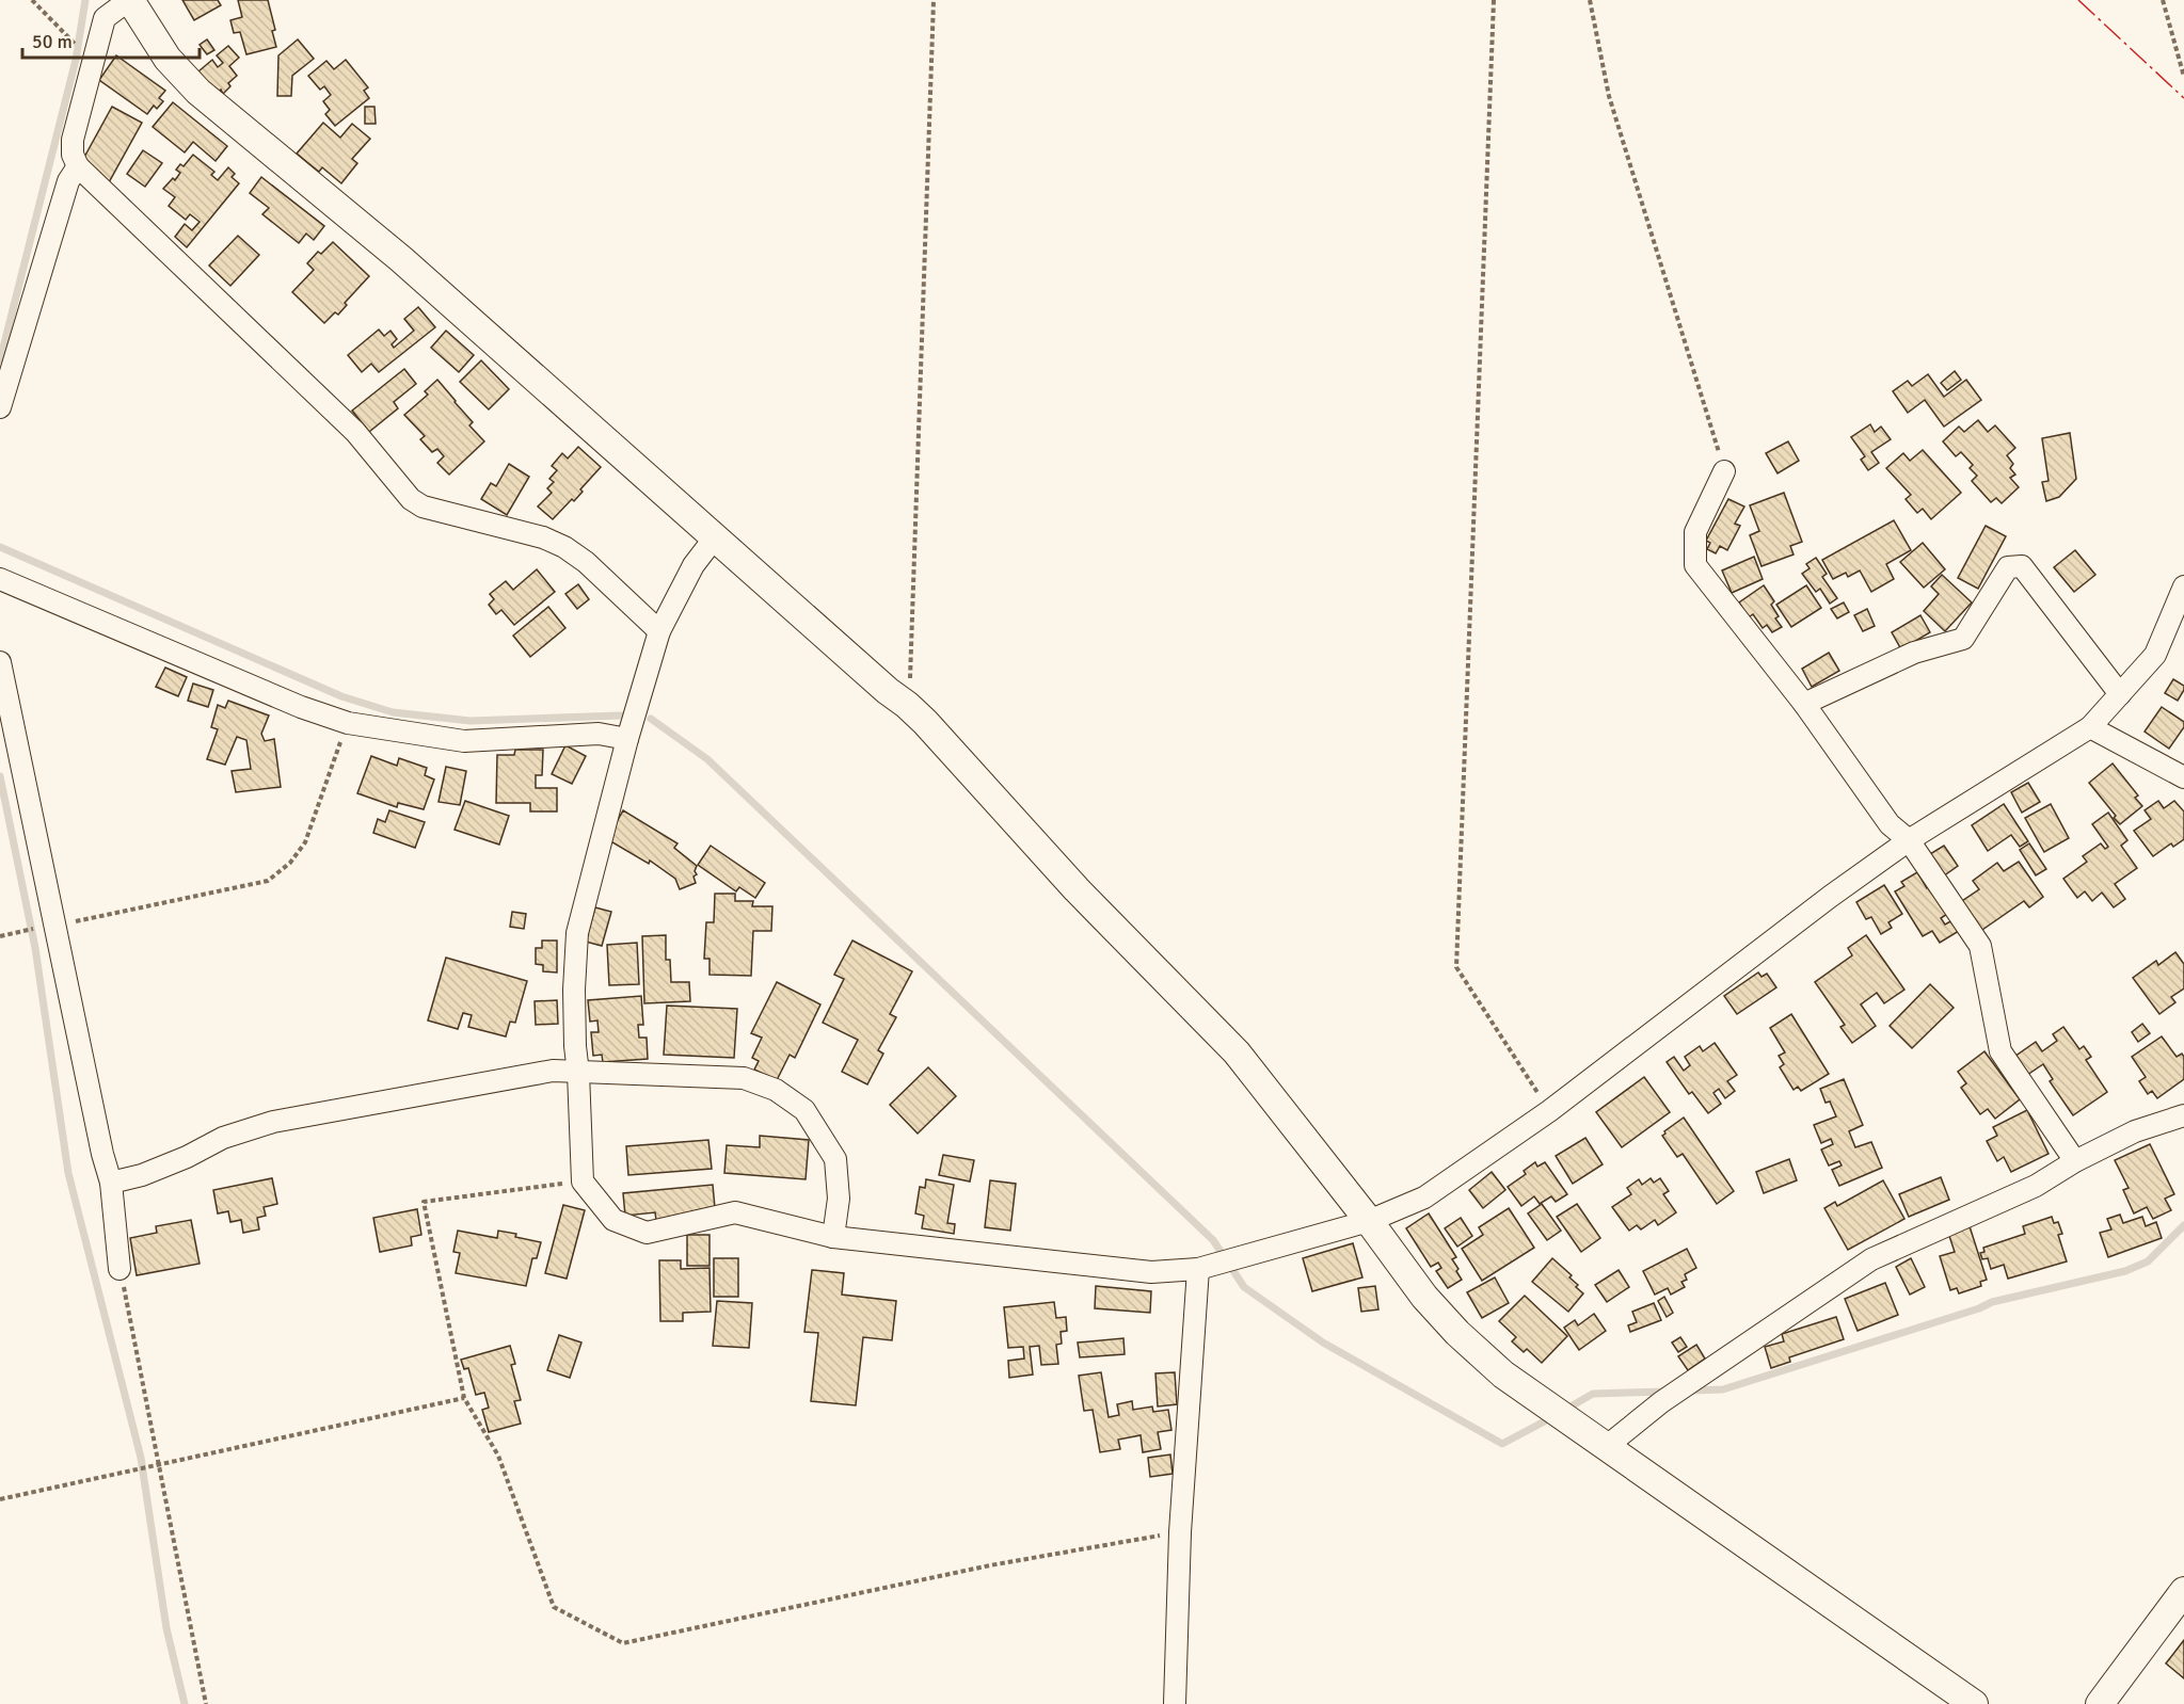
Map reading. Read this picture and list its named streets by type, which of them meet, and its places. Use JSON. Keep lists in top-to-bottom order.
{
  "scale_bar": "50 m"
}
